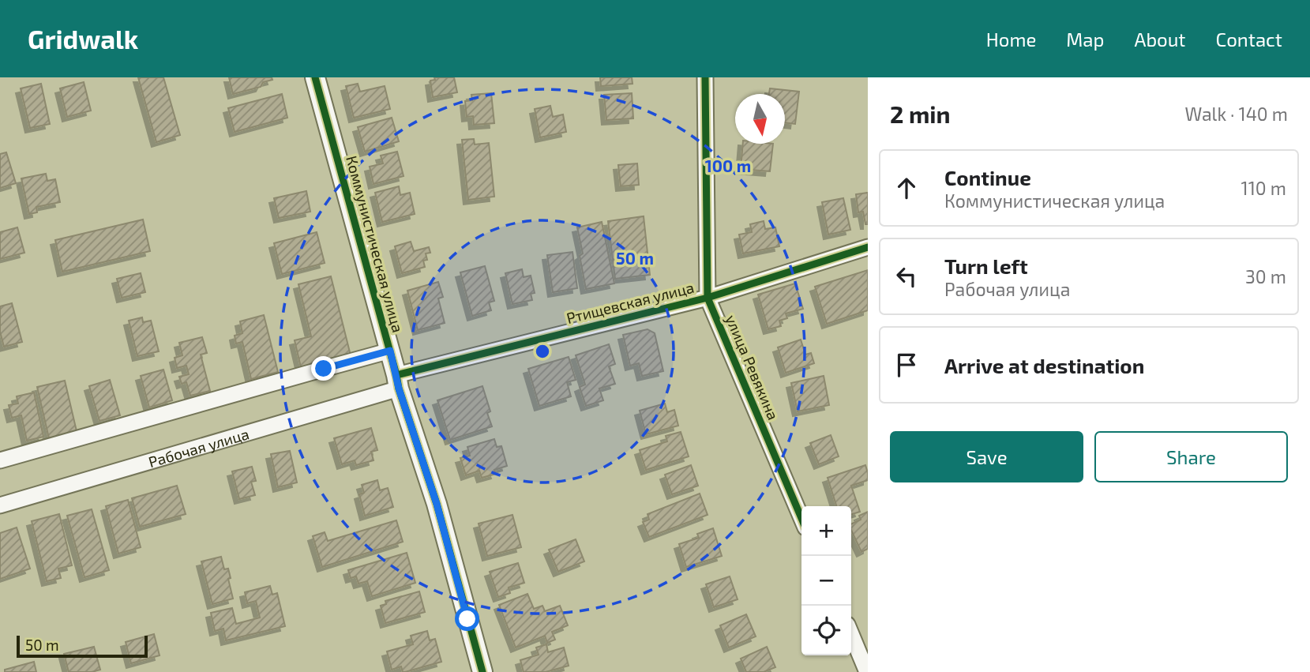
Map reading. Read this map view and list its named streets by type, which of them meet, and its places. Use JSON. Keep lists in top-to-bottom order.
{
  "streets": {
    "street": [
      "Коммунистическая улица",
      "Ртищевская улица",
      "улица Ревякина",
      "Рабочая улица"
    ]
  },
  "crossings": [
    ["Коммунистическая улица", "Ртищевская улица"],
    ["Коммунистическая улица", "Рабочая улица"],
    ["Ртищевская улица", "улица Ревякина"],
    ["Ртищевская улица", "Рабочая улица"]
  ],
  "scale_bar": "50 m",
  "north": "bottom",
  "page": {
    "header": "Gridwalk",
    "nav": [
      "Home",
      "Map",
      "About",
      "Contact"
    ],
    "heading": ["2 min", "Walk · 140 m"],
    "list": [
      ["Continue", "Коммунистическая улица", "110 m"],
      ["Turn left", "Рабочая улица", "30 m"],
      "Arrive at destination"
    ],
    "buttons": ["Save", "Share"],
    "map_buttons": ["+", "−"],
    "scale": "50 m"
  },
  "rings": ["100 m", "50 m"]
}
